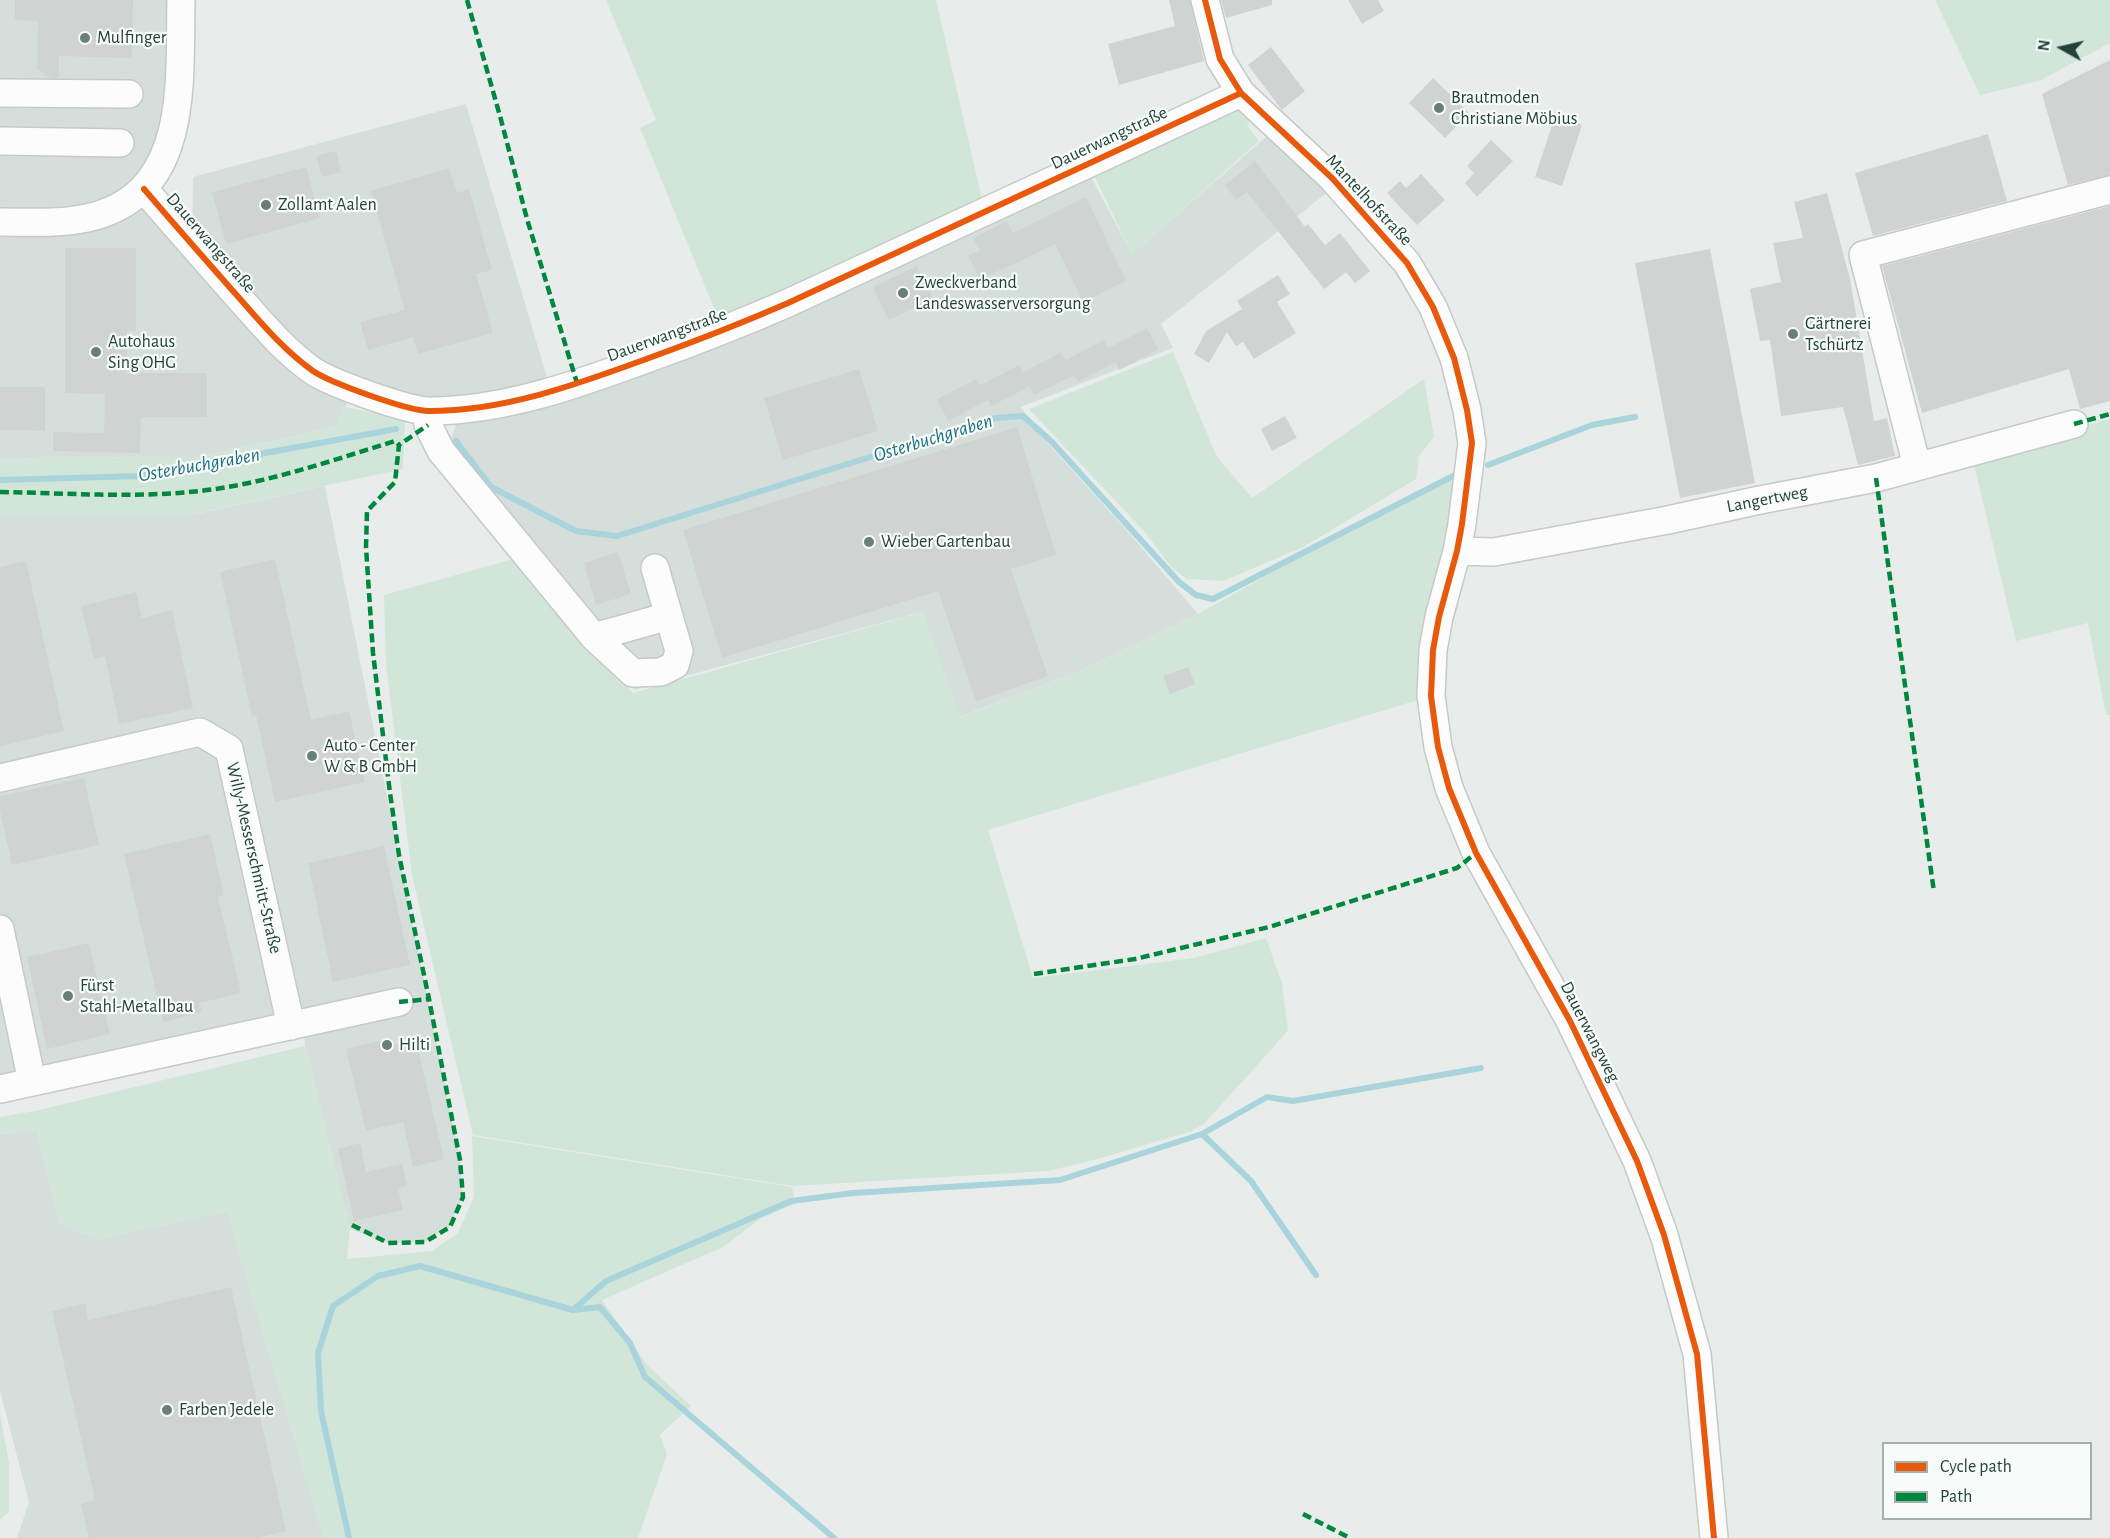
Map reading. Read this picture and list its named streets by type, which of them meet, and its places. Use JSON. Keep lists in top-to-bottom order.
{
  "streets": {
    "street": [
      "Dauerwangstraße",
      "Mantelhofstraße",
      "Langertweg",
      "Willy-Messerschmitt-Straße",
      "Dauerwangweg"
    ]
  },
  "crossings": [
    ["Dauerwangstraße", "Mantelhofstraße"],
    ["Mantelhofstraße", "Langertweg"],
    ["Mantelhofstraße", "Dauerwangweg"],
    ["Langertweg", "Dauerwangweg"]
  ],
  "water": ["Osterbuchgraben"],
  "places": [
    "Mulfinger",
    "Brautmoden Christiane Möbius",
    "Zollamt Aalen",
    "Zweckverband Landeswasserversorgung",
    "Gärtnerei Tschürtz",
    "Autohaus Sing OHG",
    "Wieber Gartenbau",
    "Auto - Center W & B GmbH",
    "Fürst Stahl-Metallbau",
    "Hilti",
    "Farben Jedele"
  ],
  "legend": ["Cycle path", "Path"],
  "north": "left"
}
